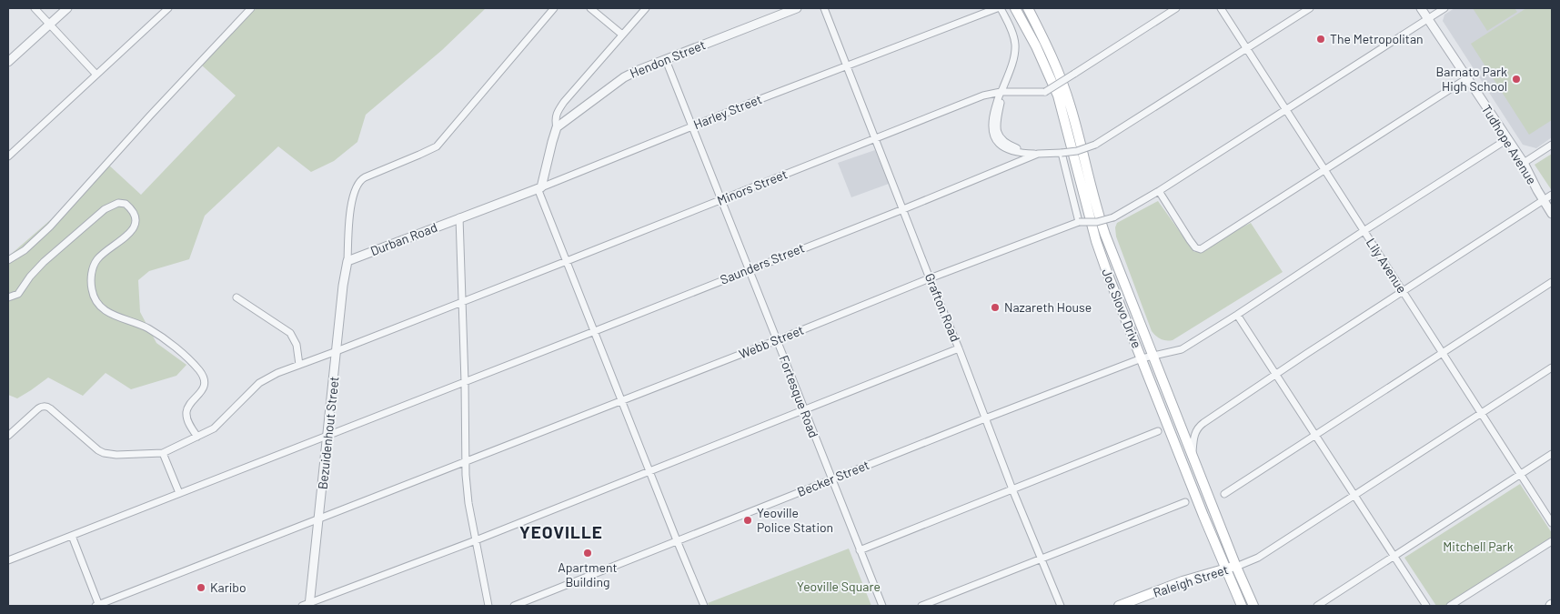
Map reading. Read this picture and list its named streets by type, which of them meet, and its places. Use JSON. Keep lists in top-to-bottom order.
{
  "streets": {
    "main road": ["Joe Slovo Drive", "Raleigh Street"],
    "street": [
      "Hendon Street",
      "Harley Street",
      "Tudhope Avenue",
      "Minors Street",
      "Durban Road",
      "Saunders Street",
      "Lily Avenue",
      "Grafton Road",
      "Webb Street",
      "Fortesque Road",
      "Bezuidenhout Street",
      "Becker Street"
    ]
  },
  "crossings": [
    ["Hendon Street", "Fortesque Road"],
    ["Harley Street", "Durban Road"],
    ["Harley Street", "Grafton Road"],
    ["Harley Street", "Fortesque Road"],
    ["Tudhope Avenue", "Webb Street"],
    ["Tudhope Avenue", "Becker Street"],
    ["Minors Street", "Grafton Road"],
    ["Minors Street", "Fortesque Road"],
    ["Minors Street", "Bezuidenhout Street"],
    ["Durban Road", "Bezuidenhout Street"],
    ["Saunders Street", "Lily Avenue"],
    ["Saunders Street", "Grafton Road"],
    ["Saunders Street", "Fortesque Road"],
    ["Saunders Street", "Bezuidenhout Street"],
    ["Lily Avenue", "Webb Street"],
    ["Lily Avenue", "Becker Street"],
    ["Grafton Road", "Webb Street"],
    ["Grafton Road", "Becker Street"],
    ["Joe Slovo Drive", "Becker Street"],
    ["Joe Slovo Drive", "Raleigh Street"],
    ["Webb Street", "Fortesque Road"],
    ["Webb Street", "Bezuidenhout Street"],
    ["Fortesque Road", "Becker Street"]
  ],
  "districts": ["YEOVILLE"],
  "parks": ["Mitchell Park", "Yeoville Square"],
  "places": [
    "The Metropolitan",
    "Barnato Park High School",
    "Nazareth House",
    "Yeoville Police Station",
    "Apartment Building",
    "Karibo"
  ]
}
